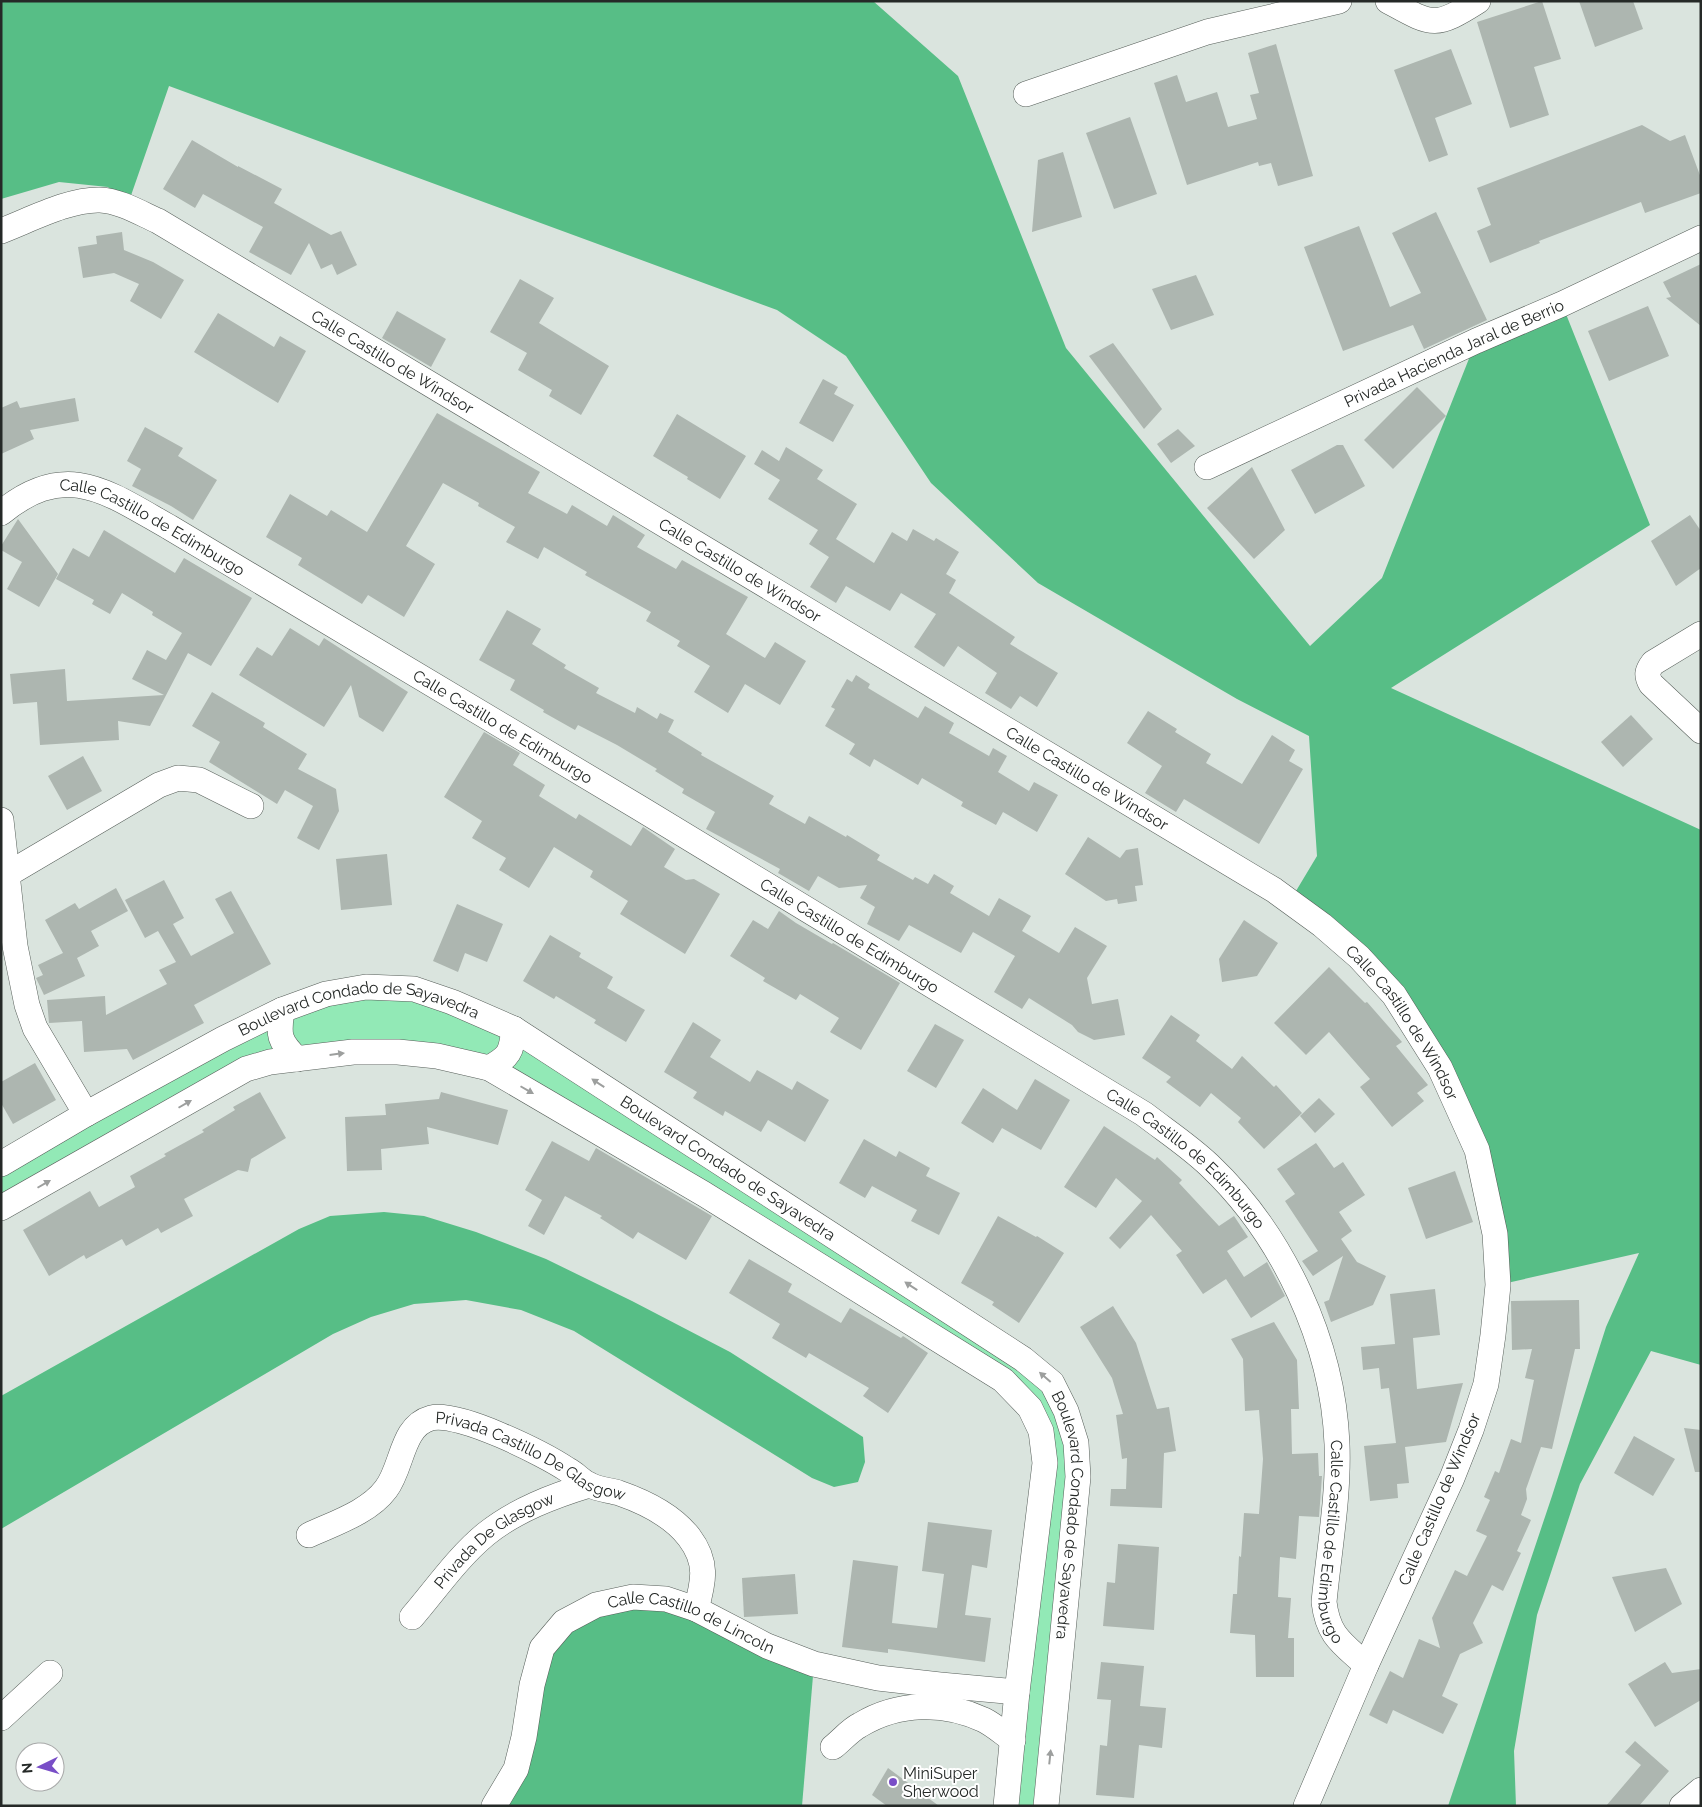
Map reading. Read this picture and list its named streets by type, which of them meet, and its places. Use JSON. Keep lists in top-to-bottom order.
{
  "streets": {
    "street": [
      "Privada Hacienda Jaral de Berrio",
      "Calle Castillo de Windsor",
      "Calle Castillo de Edimburgo",
      "Boulevard Condado de Sayavedra",
      "Privada Castillo De Glasgow",
      "Privada De Glasgow",
      "Calle Castillo de Lincoln"
    ]
  },
  "crossings": [
    ["Calle Castillo de Windsor", "Calle Castillo de Edimburgo"],
    ["Boulevard Condado de Sayavedra", "Calle Castillo de Lincoln"],
    ["Privada Castillo De Glasgow", "Privada De Glasgow"],
    ["Privada Castillo De Glasgow", "Calle Castillo de Lincoln"]
  ],
  "places": ["MiniSuper Sherwood"],
  "north": "left"
}
